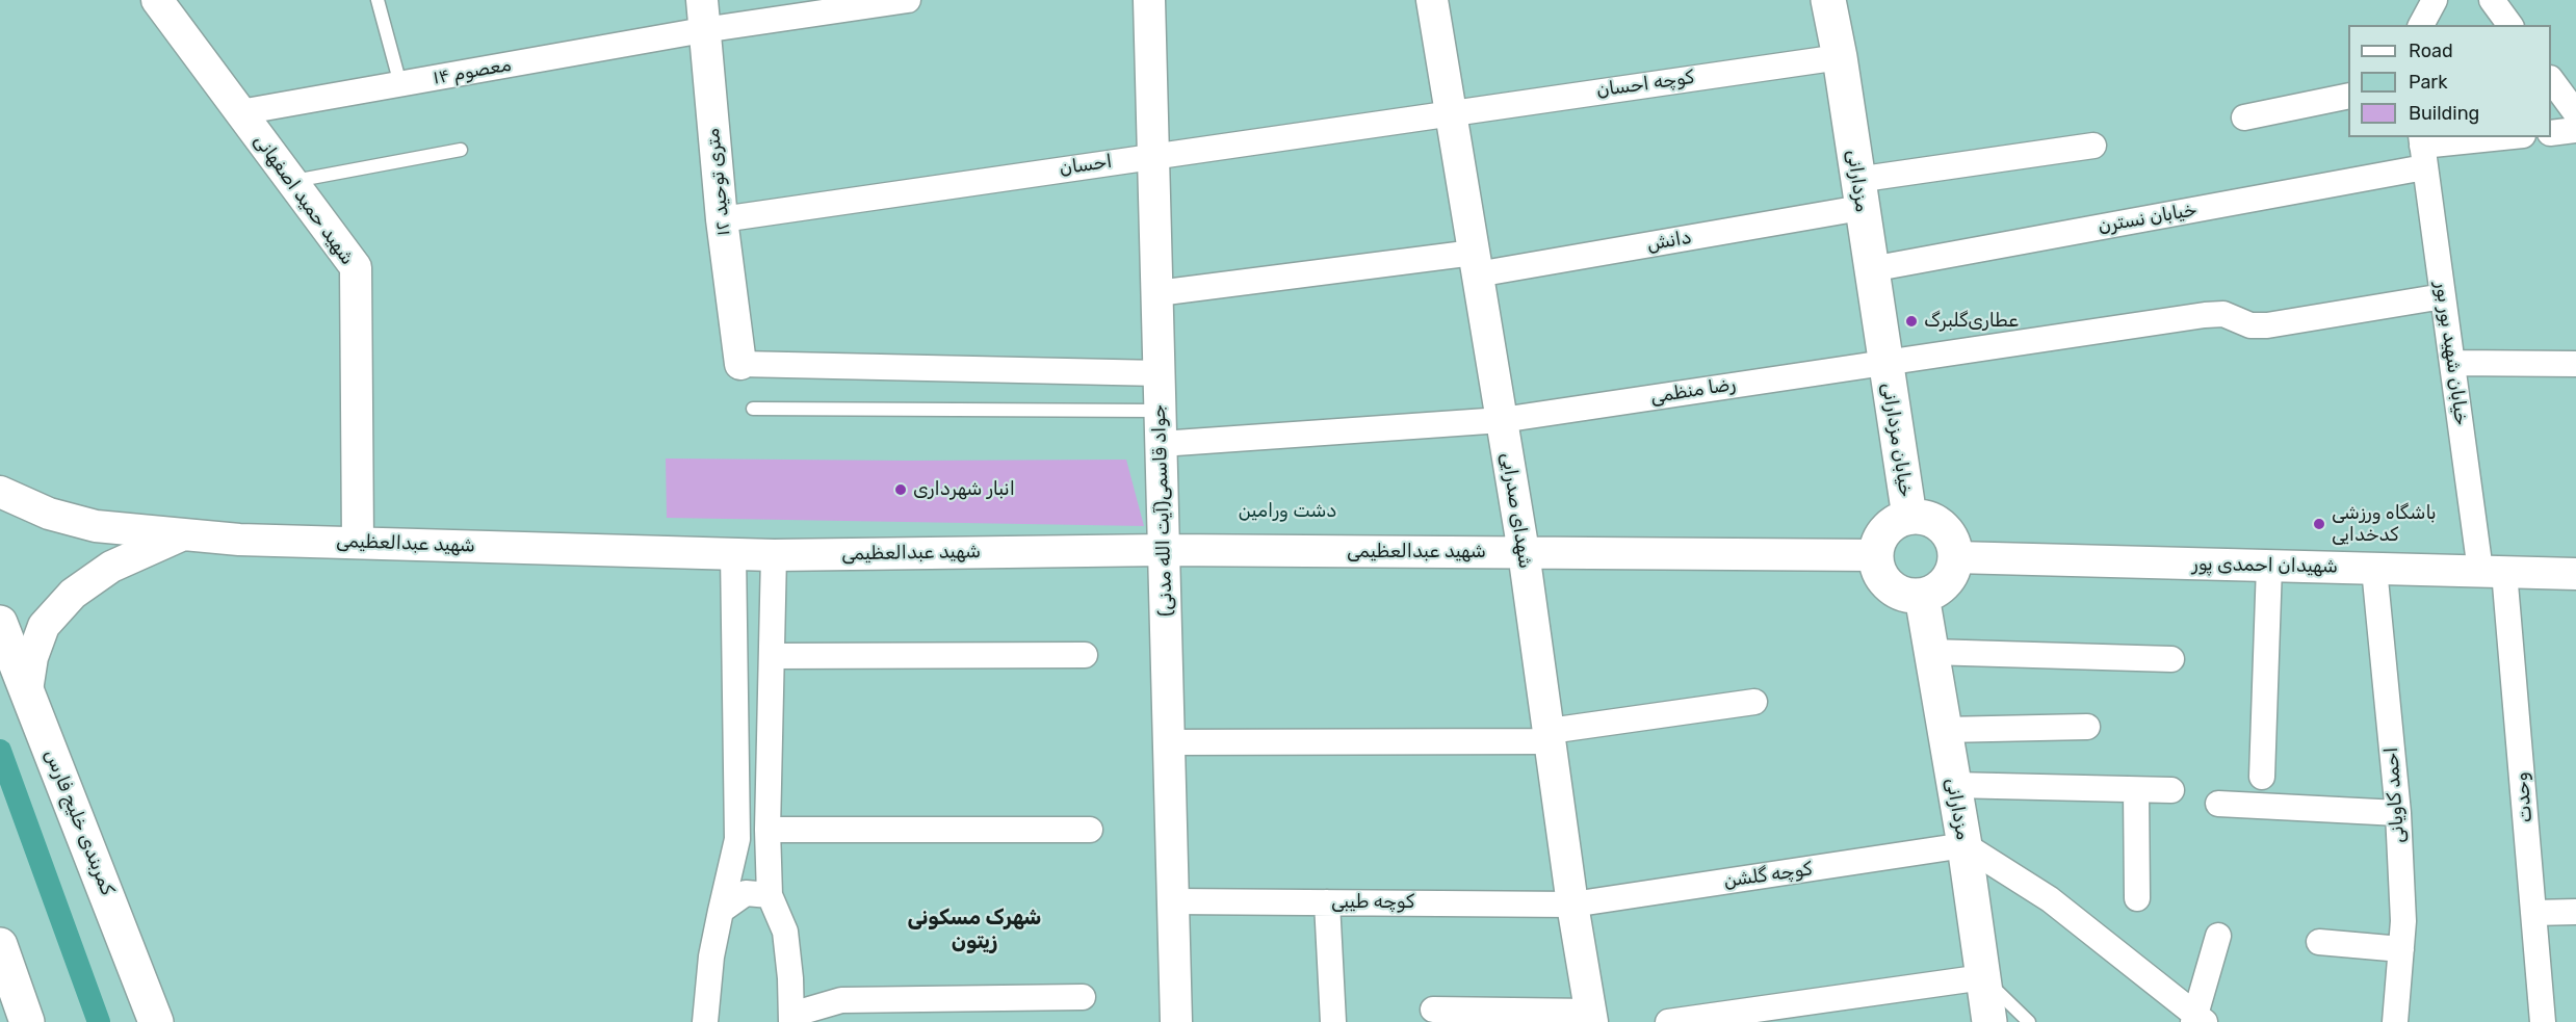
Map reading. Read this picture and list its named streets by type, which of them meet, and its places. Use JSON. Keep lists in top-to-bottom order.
{
  "streets": {
    "main road": ["مزدارانی", "خیابان مزدارانی", "کمربندی خلیج فارس"],
    "street": [
      "۱۴ معصوم",
      "کوچه احسان",
      "احسان",
      "۱۲ متری توحید",
      "شهید حمید اصفهانی",
      "خیابان نسترن",
      "دانش",
      "خیابان شهید بور بور",
      "رضا منظمی",
      "جواد قاسمی(آیت الله مدنی)",
      "شهدای صدرایی",
      "شهید عبدالعظیمی",
      "شهیدان احمدی پور",
      "احمد کاویانی",
      "وحدت",
      "کوچه گلشن",
      "کوچه طیبی"
    ]
  },
  "crossings": [
    ["۱۴ معصوم", "۱۲ متری توحید"],
    ["۱۴ معصوم", "شهید حمید اصفهانی"],
    ["کوچه احسان", "احسان"],
    ["کوچه احسان", "مزدارانی"],
    ["کوچه احسان", "شهدای صدرایی"],
    ["احسان", "۱۲ متری توحید"],
    ["احسان", "جواد قاسمی(آیت الله مدنی)"],
    ["احسان", "شهدای صدرایی"],
    ["مزدارانی", "خیابان نسترن"],
    ["مزدارانی", "دانش"],
    ["مزدارانی", "رضا منظمی"],
    ["مزدارانی", "خیابان مزدارانی"],
    ["مزدارانی", "شهید عبدالعظیمی"],
    ["مزدارانی", "شهیدان احمدی پور"],
    ["مزدارانی", "کوچه گلشن"],
    ["شهید حمید اصفهانی", "شهید عبدالعظیمی"],
    ["خیابان نسترن", "خیابان شهید بور بور"],
    ["دانش", "جواد قاسمی(آیت الله مدنی)"],
    ["دانش", "شهدای صدرایی"],
    ["خیابان شهید بور بور", "رضا منظمی"],
    ["خیابان شهید بور بور", "شهیدان احمدی پور"],
    ["خیابان شهید بور بور", "وحدت"],
    ["رضا منظمی", "خیابان مزدارانی"],
    ["رضا منظمی", "جواد قاسمی(آیت الله مدنی)"],
    ["رضا منظمی", "شهدای صدرایی"],
    ["خیابان مزدارانی", "شهید عبدالعظیمی"],
    ["خیابان مزدارانی", "شهیدان احمدی پور"],
    ["جواد قاسمی(آیت الله مدنی)", "شهید عبدالعظیمی"],
    ["جواد قاسمی(آیت الله مدنی)", "کوچه طیبی"],
    ["شهدای صدرایی", "شهید عبدالعظیمی"],
    ["شهدای صدرایی", "کوچه گلشن"],
    ["شهدای صدرایی", "کوچه طیبی"],
    ["شهید عبدالعظیمی", "شهیدان احمدی پور"],
    ["شهید عبدالعظیمی", "کمربندی خلیج فارس"],
    ["شهیدان احمدی پور", "احمد کاویانی"],
    ["شهیدان احمدی پور", "وحدت"],
    ["کوچه گلشن", "کوچه طیبی"]
  ],
  "districts": ["شهرک مسکونی زیتون"],
  "parks": ["دشت ورامین"],
  "places": ["عطاری‌گلبرگ", "انبار شهرداری", "باشگاه ورزشی کدخدایی"],
  "legend": ["Road", "Park", "Building"]
}
